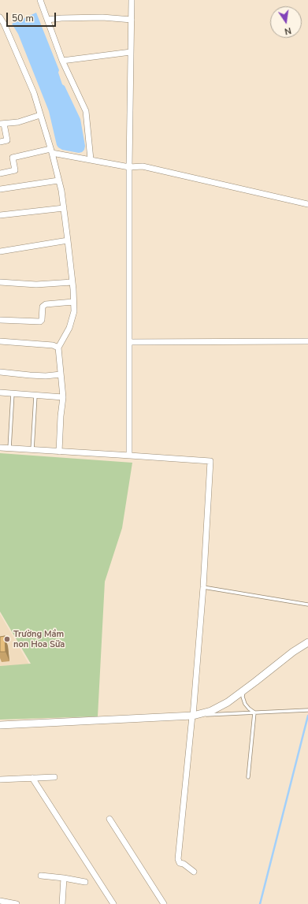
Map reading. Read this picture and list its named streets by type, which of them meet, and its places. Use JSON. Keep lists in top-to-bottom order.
{
  "places": ["Trường Mầm non Hoa Sữa"],
  "scale_bar": "50 m",
  "north": "bottom"
}
